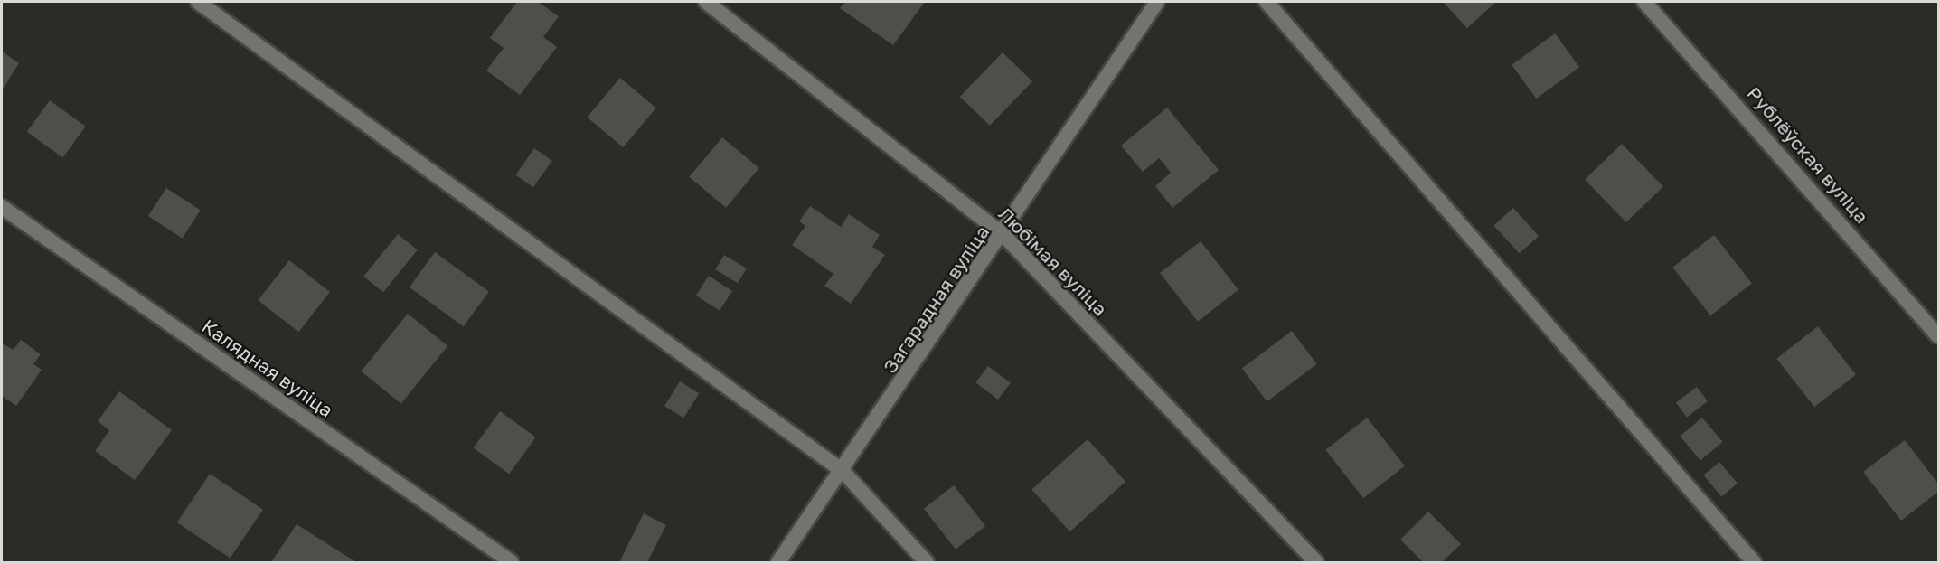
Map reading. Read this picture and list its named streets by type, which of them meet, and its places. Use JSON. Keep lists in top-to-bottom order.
{
  "streets": {
    "street": [
      "Рублёўская вуліца",
      "Любімая вуліца",
      "Загарадная вуліца",
      "Калядная вуліца"
    ]
  },
  "crossings": [
    ["Любімая вуліца", "Загарадная вуліца"]
  ]
}
